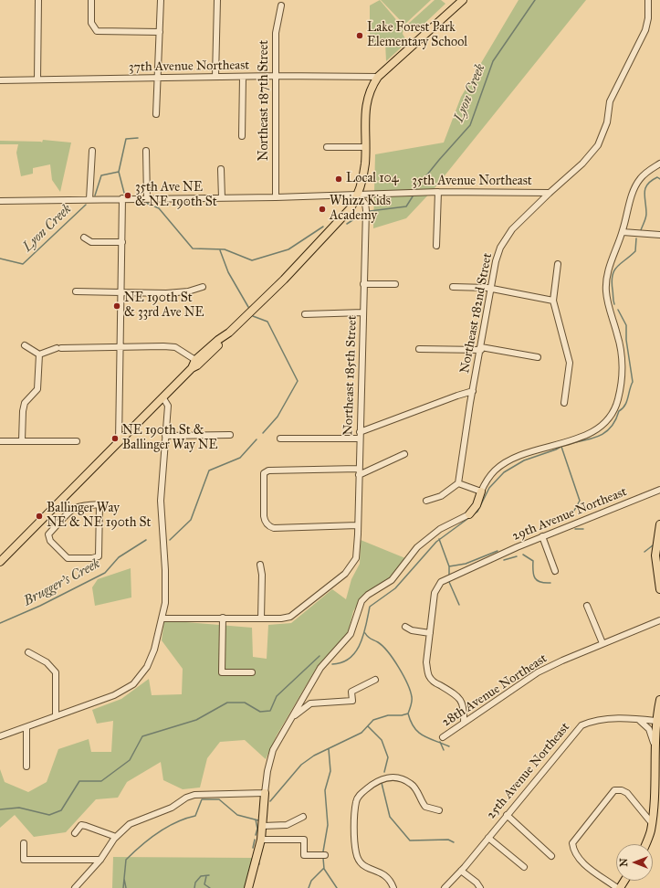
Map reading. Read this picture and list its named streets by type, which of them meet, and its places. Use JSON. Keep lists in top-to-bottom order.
{
  "streets": {
    "street": [
      "37th Avenue Northeast",
      "Northeast 187th Street",
      "35th Avenue Northeast",
      "Northeast 182nd Street",
      "Northeast 185th Street",
      "29th Avenue Northeast",
      "28th Avenue Northeast",
      "25th Avenue Northeast"
    ]
  },
  "crossings": [
    ["37th Avenue Northeast", "Northeast 187th Street"],
    ["Northeast 187th Street", "35th Avenue Northeast"],
    ["35th Avenue Northeast", "Northeast 182nd Street"]
  ],
  "water": ["Lyon Creek", "Brugger's Creek"],
  "places": [
    "Lake Forest Park Elementary School",
    "Local 104",
    "35th Ave NE & NE 190th St",
    "Whizz Kids Academy",
    "NE 190th St & 33rd Ave NE",
    "NE 190th St & Ballinger Way NE",
    "Ballinger Way NE & NE 190th St"
  ],
  "north": "left"
}
